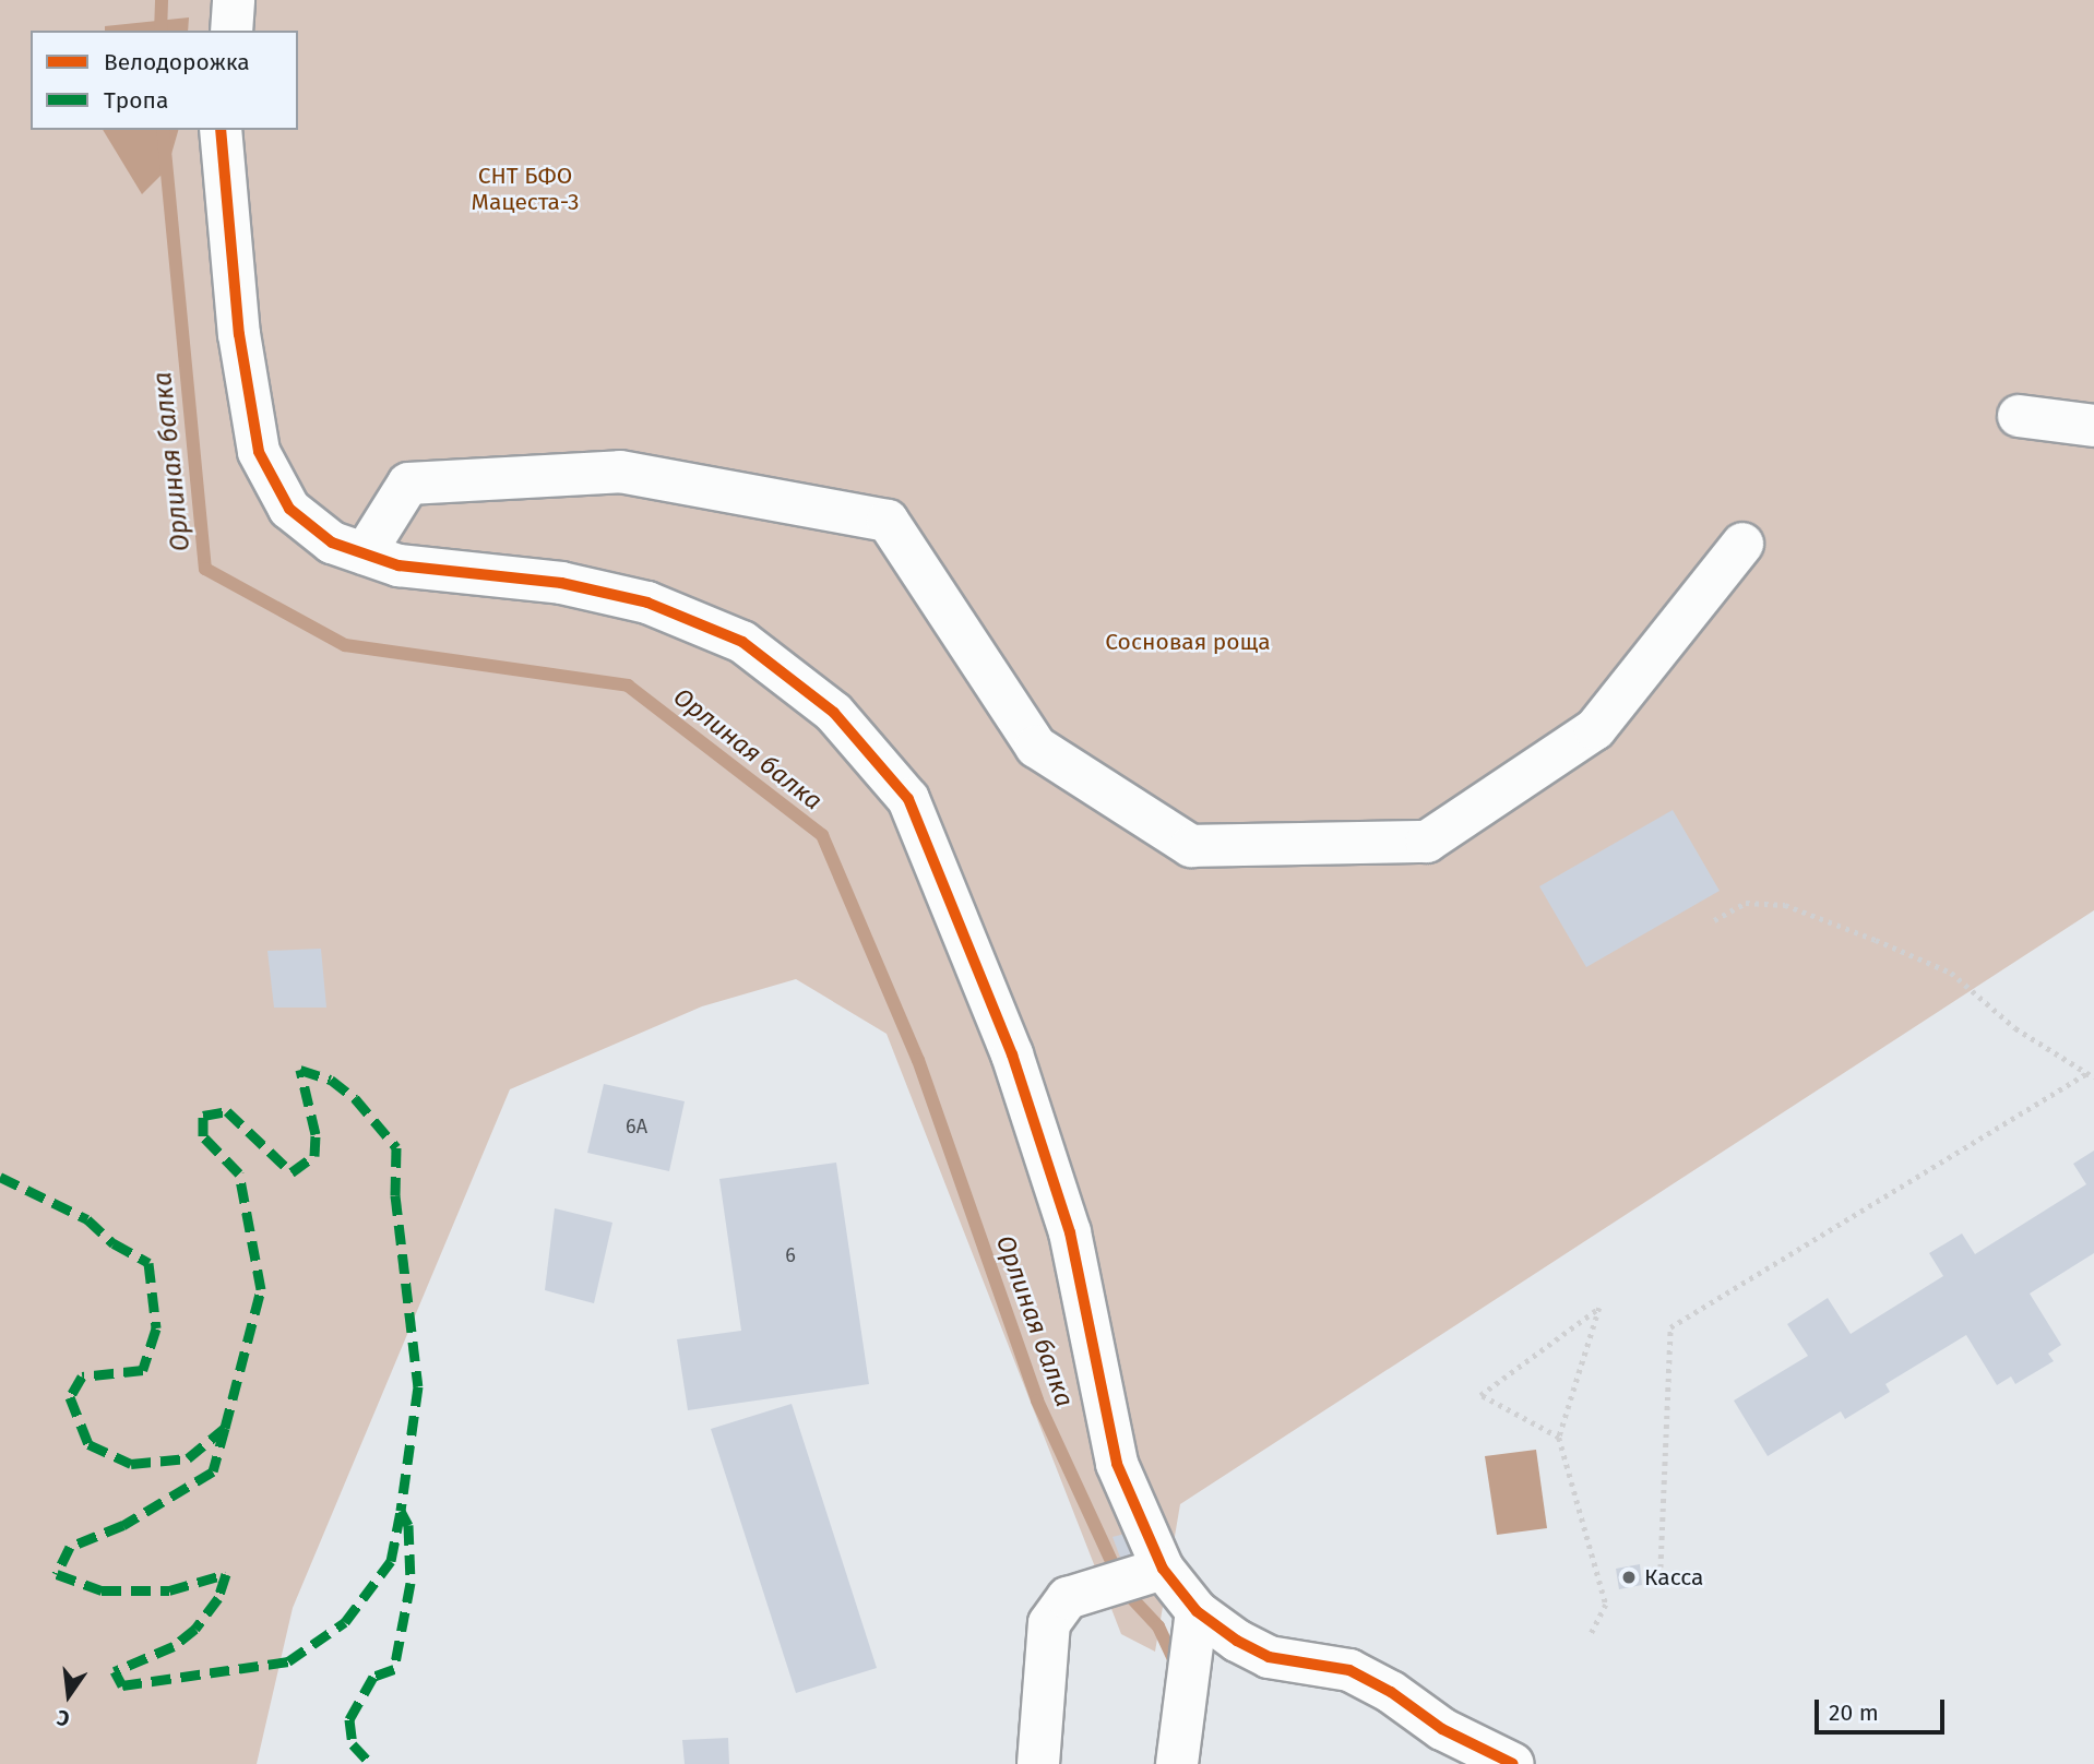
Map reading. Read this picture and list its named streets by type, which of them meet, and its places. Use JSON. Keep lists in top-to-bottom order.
{
  "water": ["Орлиная балка"],
  "parks": ["СНТ БФО Мацеста-3", "Сосновая роща"],
  "places": ["Касса"],
  "house_numbers": ["6А", "6"],
  "legend": ["Велодорожка", "Тропа"],
  "scale_bar": "20 m",
  "north": "bottom"
}
